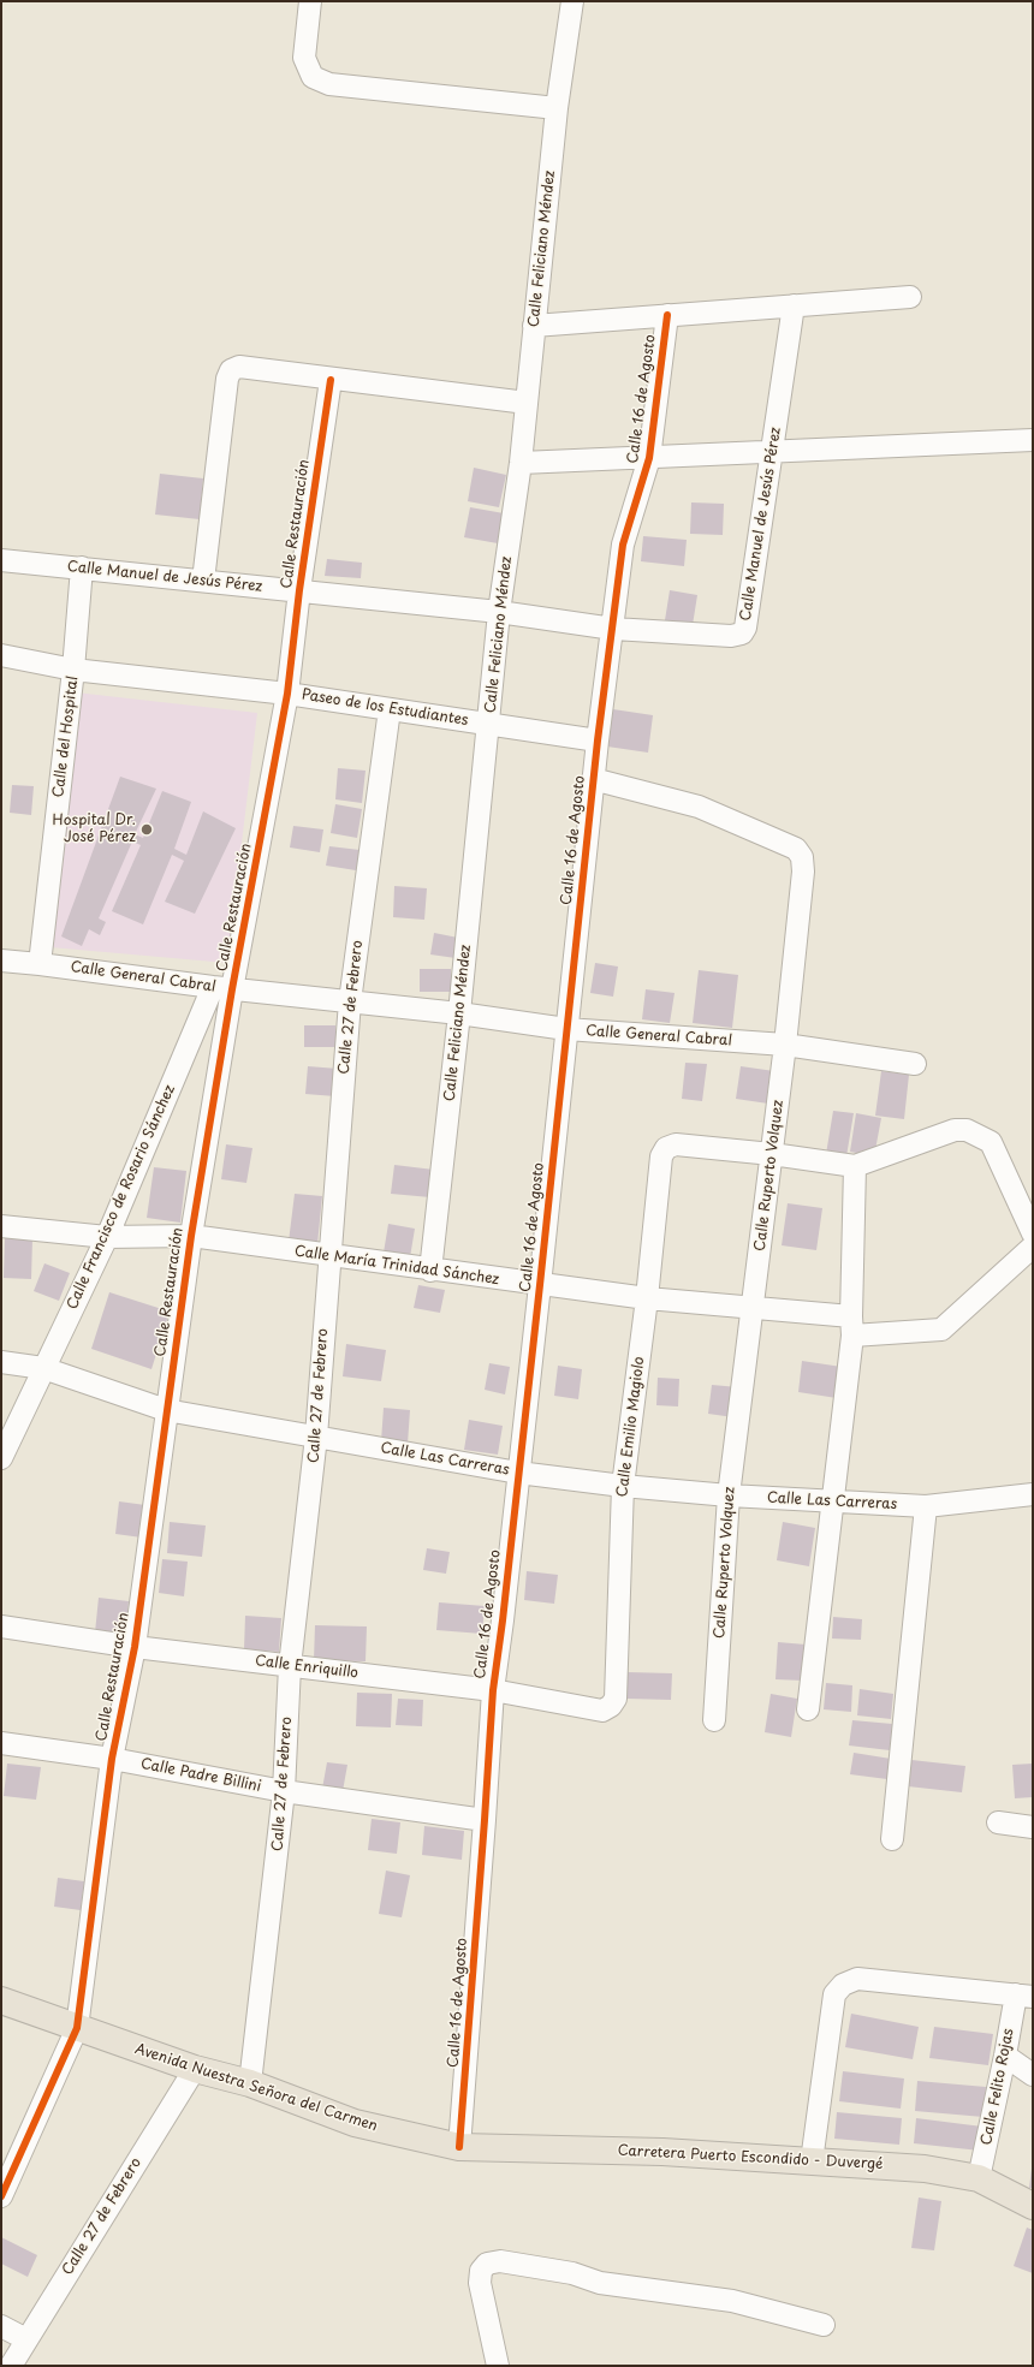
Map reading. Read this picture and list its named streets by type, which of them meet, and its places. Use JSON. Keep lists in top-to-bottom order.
{
  "streets": {
    "main road": ["Avenida Nuestra Señora del Carmen", "Carretera Puerto Escondido - Duvergé"],
    "street": [
      "Calle Feliciano Méndez",
      "Calle 16 de Agosto",
      "Calle Restauración",
      "Calle Manuel de Jesús Pérez",
      "Paseo de los Estudiantes",
      "Calle del Hospital",
      "Calle General Cabral",
      "Calle 27 de Febrero",
      "Calle Ruperto Volquez",
      "Calle Francisco de Rosario Sánchez",
      "Calle María Trinidad Sánchez",
      "Calle Emilio Magiolo",
      "Calle Las Carreras",
      "Calle Enriquillo",
      "Calle Padre Billini",
      "Calle Felito Rojas"
    ]
  },
  "crossings": [
    ["Calle Feliciano Méndez", "Calle Manuel de Jesús Pérez"],
    ["Calle Feliciano Méndez", "Paseo de los Estudiantes"],
    ["Calle Feliciano Méndez", "Calle General Cabral"],
    ["Calle Feliciano Méndez", "Calle María Trinidad Sánchez"],
    ["Calle 16 de Agosto", "Calle Manuel de Jesús Pérez"],
    ["Calle 16 de Agosto", "Paseo de los Estudiantes"],
    ["Calle 16 de Agosto", "Calle General Cabral"],
    ["Calle 16 de Agosto", "Calle Ruperto Volquez"],
    ["Calle 16 de Agosto", "Calle María Trinidad Sánchez"],
    ["Calle 16 de Agosto", "Calle Las Carreras"],
    ["Calle 16 de Agosto", "Calle Enriquillo"],
    ["Calle 16 de Agosto", "Calle Padre Billini"],
    ["Calle 16 de Agosto", "Avenida Nuestra Señora del Carmen"],
    ["Calle 16 de Agosto", "Carretera Puerto Escondido - Duvergé"],
    ["Calle Restauración", "Calle Manuel de Jesús Pérez"],
    ["Calle Restauración", "Paseo de los Estudiantes"],
    ["Calle Restauración", "Calle General Cabral"],
    ["Calle Restauración", "Calle Francisco de Rosario Sánchez"],
    ["Calle Restauración", "Calle María Trinidad Sánchez"],
    ["Calle Restauración", "Calle Las Carreras"],
    ["Calle Restauración", "Calle Enriquillo"],
    ["Calle Restauración", "Calle Padre Billini"],
    ["Calle Restauración", "Avenida Nuestra Señora del Carmen"],
    ["Calle Manuel de Jesús Pérez", "Calle del Hospital"],
    ["Paseo de los Estudiantes", "Calle del Hospital"],
    ["Paseo de los Estudiantes", "Calle 27 de Febrero"],
    ["Calle del Hospital", "Calle General Cabral"],
    ["Calle General Cabral", "Calle 27 de Febrero"],
    ["Calle General Cabral", "Calle Ruperto Volquez"],
    ["Calle General Cabral", "Calle Francisco de Rosario Sánchez"],
    ["Calle 27 de Febrero", "Calle María Trinidad Sánchez"],
    ["Calle 27 de Febrero", "Calle Las Carreras"],
    ["Calle 27 de Febrero", "Calle Enriquillo"],
    ["Calle 27 de Febrero", "Calle Padre Billini"],
    ["Calle 27 de Febrero", "Avenida Nuestra Señora del Carmen"],
    ["Calle Ruperto Volquez", "Calle María Trinidad Sánchez"],
    ["Calle Ruperto Volquez", "Calle Emilio Magiolo"],
    ["Calle Ruperto Volquez", "Calle Las Carreras"],
    ["Calle Francisco de Rosario Sánchez", "Calle María Trinidad Sánchez"],
    ["Calle Francisco de Rosario Sánchez", "Calle Las Carreras"],
    ["Calle María Trinidad Sánchez", "Calle Emilio Magiolo"],
    ["Calle Emilio Magiolo", "Calle Las Carreras"],
    ["Calle Emilio Magiolo", "Calle Enriquillo"],
    ["Calle Felito Rojas", "Carretera Puerto Escondido - Duvergé"],
    ["Avenida Nuestra Señora del Carmen", "Carretera Puerto Escondido - Duvergé"]
  ],
  "places": ["Hospital Dr. José Pérez"]
}
